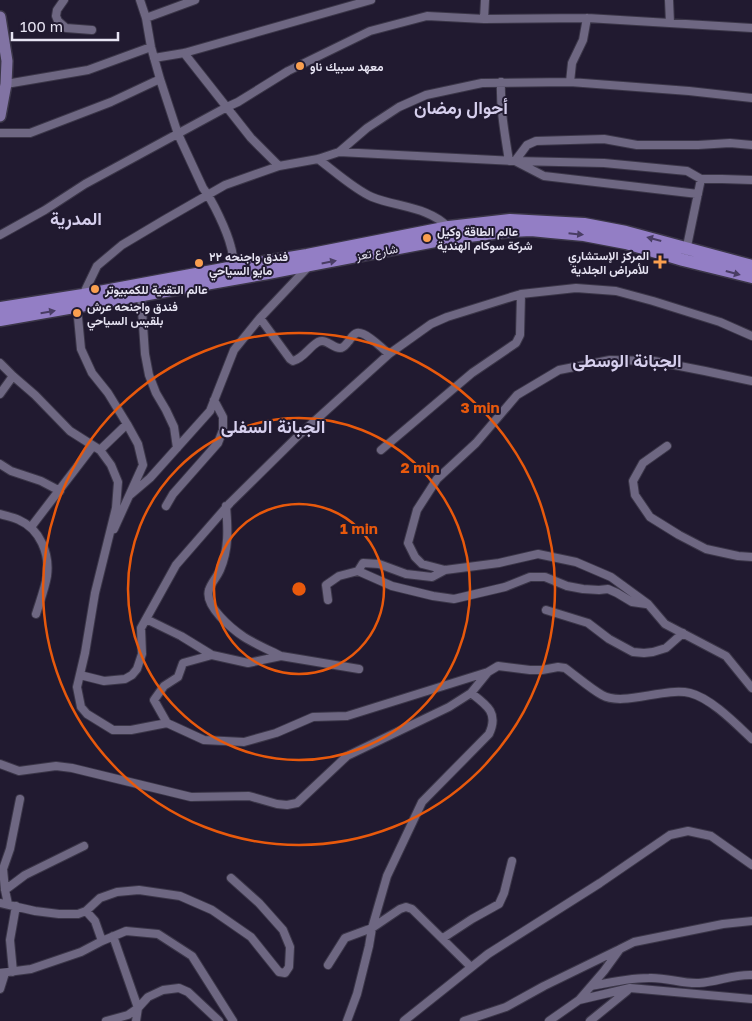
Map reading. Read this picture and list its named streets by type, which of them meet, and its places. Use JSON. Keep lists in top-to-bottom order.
{
  "streets": {
    "main road": ["شارع تعز"]
  },
  "districts": [
    "أحوال رمضان",
    "المدرية",
    "الجبانة الوسطى",
    "الجبانة السفلى"
  ],
  "places": {
    "other": [
      "معهد سبيك ناو",
      "عالم الطاقة وكيل شركة سوكام الهندية",
      "فندق واجنحه ٢٢ مايو السياحي",
      "عالم التقنية للكمبيوتر",
      "فندق واجنحه عرش بلقيس السياحي"
    ],
    "health": ["المركز الإستشاري للأمراض الجلدية"]
  },
  "scale_bar": "100 m",
  "rings": ["3 min", "2 min", "1 min"]
}
